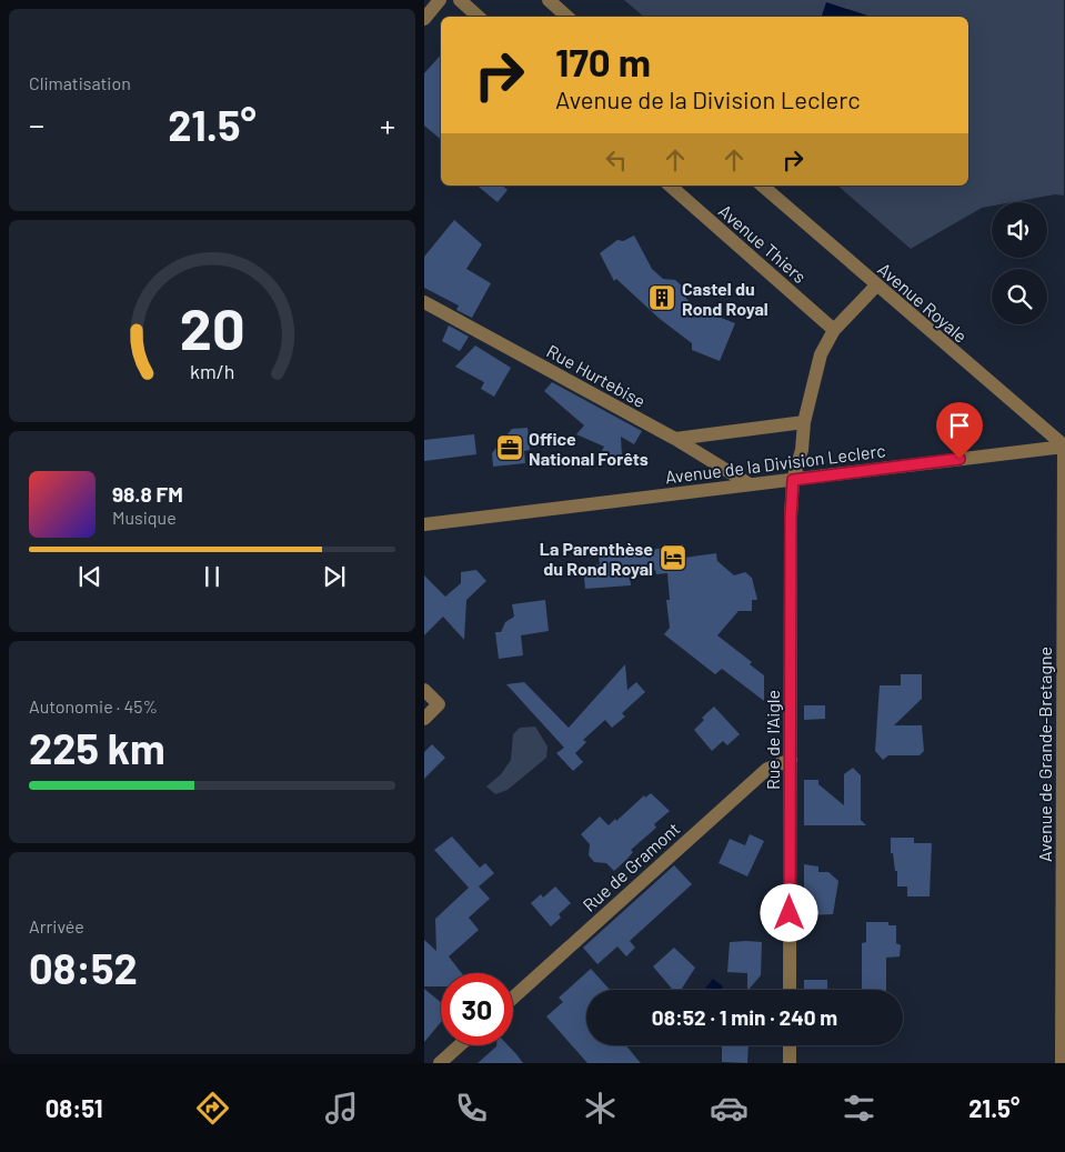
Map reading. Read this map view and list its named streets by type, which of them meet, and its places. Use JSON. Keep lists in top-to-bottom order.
{
  "streets": {
    "street": [
      "Avenue Thiers",
      "Avenue Royale",
      "Rue Hurtebise",
      "Avenue de la Division Leclerc",
      "Rue de l'Aigle",
      "Avenue de Grande-Bretagne",
      "Rue de Gramont"
    ]
  },
  "crossings": [
    ["Avenue Thiers", "Rue de l'Aigle"],
    ["Avenue Royale", "Avenue de la Division Leclerc"],
    ["Avenue Royale", "Avenue de Grande-Bretagne"],
    ["Rue Hurtebise", "Avenue de la Division Leclerc"],
    ["Avenue de la Division Leclerc", "Rue de l'Aigle"],
    ["Avenue de la Division Leclerc", "Avenue de Grande-Bretagne"],
    ["Rue de l'Aigle", "Rue de Gramont"]
  ],
  "places": {
    "building": ["Castel du Rond Royal"],
    "office": ["Office National Forêts"],
    "hotel": ["La Parenthèse du Rond Royal"]
  },
  "page": {
    "tile": [
      "Climatisation",
      ["Autonomie · 45%", "225 km"],
      ["Arrivée", "08:52"]
    ],
    "turn": ["170 m", "Avenue de la Division Leclerc"],
    "heat": ["−", "21.5°", "+"],
    "song": ["98.8 FM", "Musique"],
    "limit": "30",
    "trip": "08:52 · 1 min · 240 m",
    "tabs": ["08:51", "21.5°"],
    "gauge": ["20", "km/h"]
  }
}
